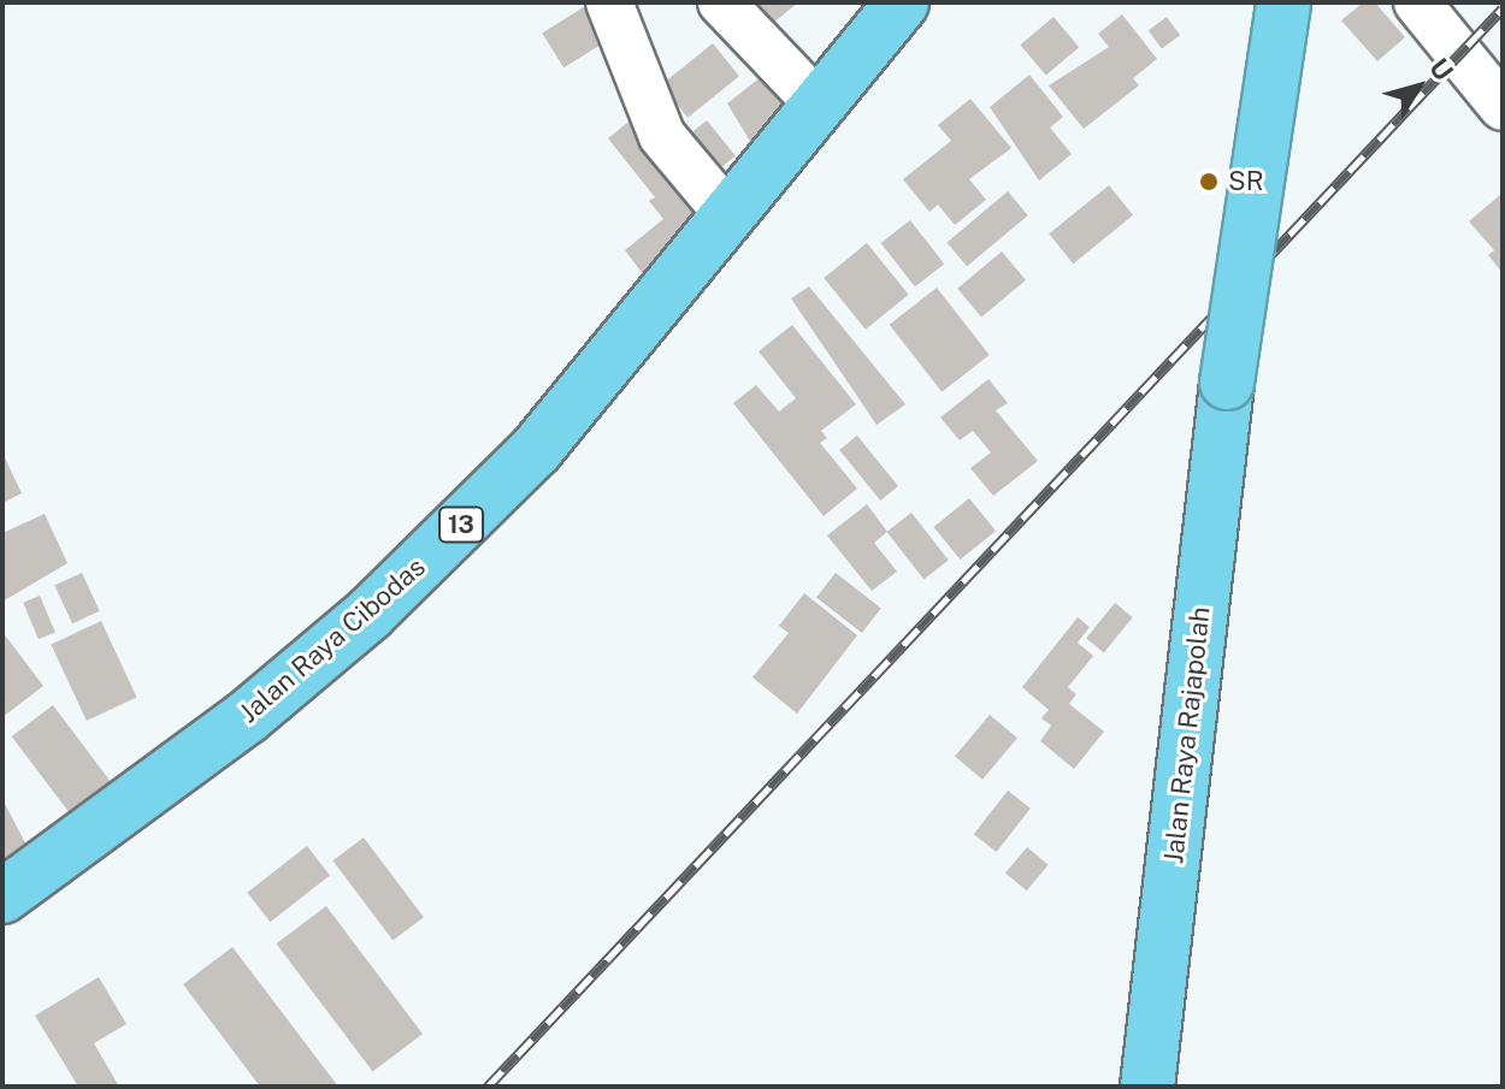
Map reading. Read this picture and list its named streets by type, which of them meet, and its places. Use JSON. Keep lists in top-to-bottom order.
{
  "streets": {
    "highway": ["13", "Jalan Raya Cibodas", "Jalan Raya Rajapolah"]
  },
  "places": ["SR"],
  "north": "top right"
}
